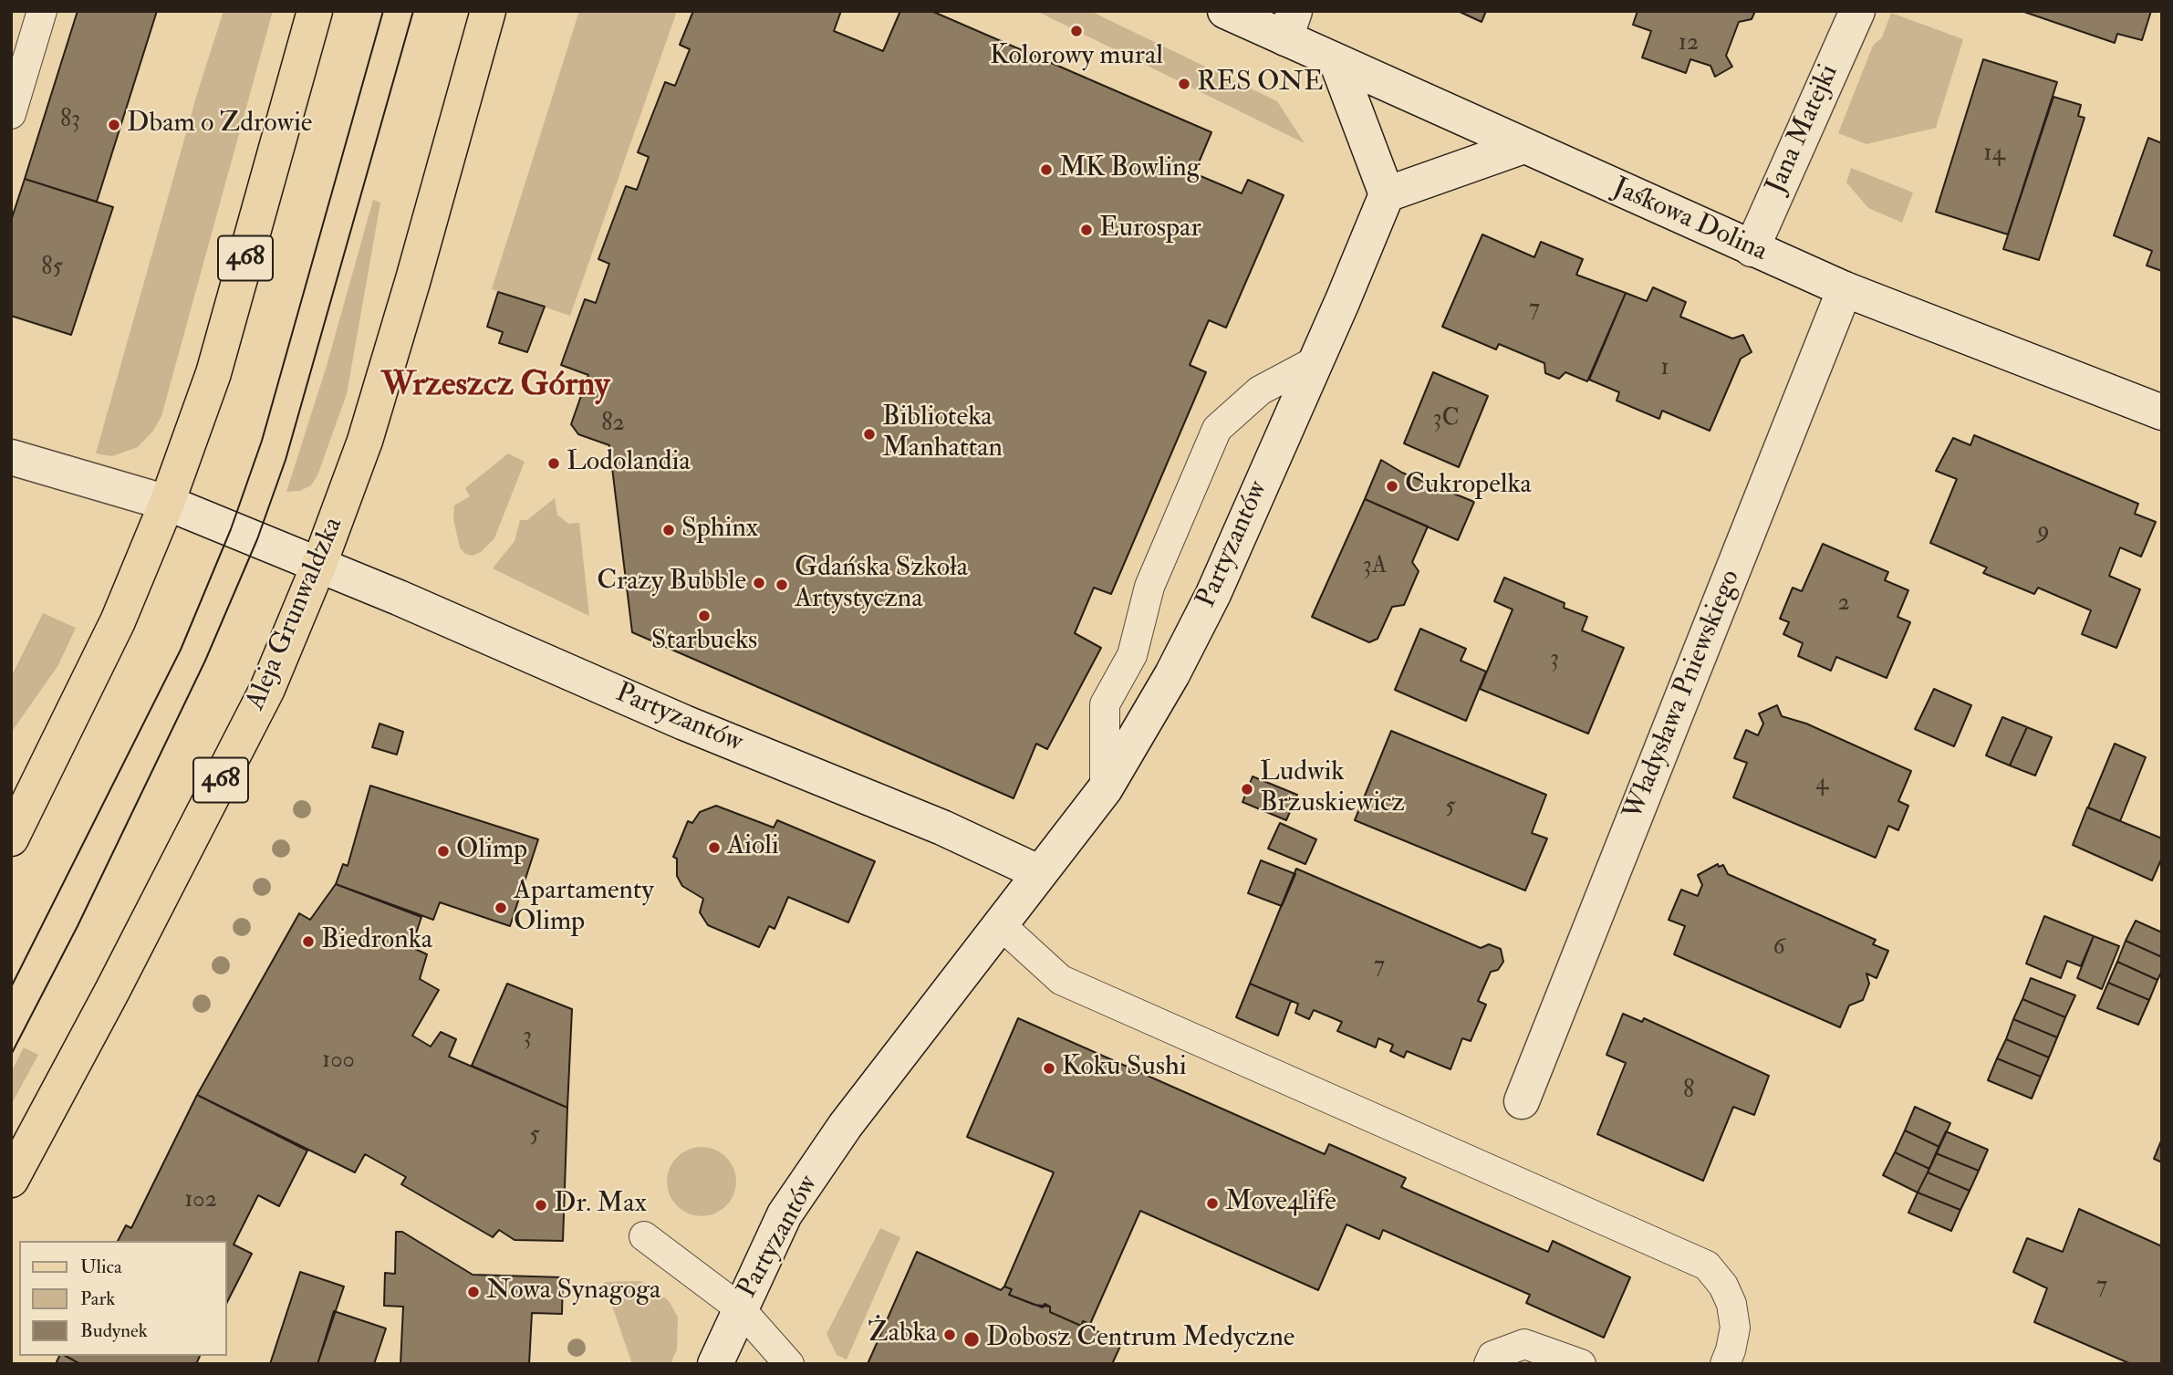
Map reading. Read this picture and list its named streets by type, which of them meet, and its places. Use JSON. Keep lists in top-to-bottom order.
{
  "streets": {
    "main road": ["468", "Aleja Grunwaldzka"],
    "street": [
      "Jana Matejki",
      "Jaśkowa Dolina",
      "Partyzantów",
      "Władysława Pniewskiego"
    ]
  },
  "crossings": [
    ["Jana Matejki", "Jaśkowa Dolina"],
    ["Jaśkowa Dolina", "Władysława Pniewskiego"],
    ["468", "Partyzantów"],
    ["Partyzantów", "Aleja Grunwaldzka"]
  ],
  "districts": ["Wrzeszcz Górny"],
  "places": [
    "Kolorowy mural",
    "RES ONE",
    "Dbam o Zdrowie",
    "MK Bowling",
    "Eurospar",
    "Biblioteka Manhattan",
    "Lodolandia",
    "Cukropelka",
    "Sphinx",
    "Crazy Bubble",
    "Gdańska Szkoła Artystyczna",
    "Starbucks",
    "Ludwik Brzuskiewicz",
    "Aioli",
    "Olimp",
    "Apartamenty Olimp",
    "Biedronka",
    "Koku Sushi",
    "Move4life",
    "Dr. Max",
    "Nowa Synagoga",
    "Żabka",
    "Dobosz Centrum Medyczne"
  ],
  "house_numbers": [
    "12",
    "83",
    "14",
    "85",
    "7",
    "1",
    "3C",
    "82",
    "9",
    "3A",
    "2",
    "3",
    "4",
    "5",
    "6",
    "7",
    "3",
    "100",
    "8",
    "5",
    "102",
    "7"
  ],
  "legend": ["Ulica", "Park", "Budynek"]
}
